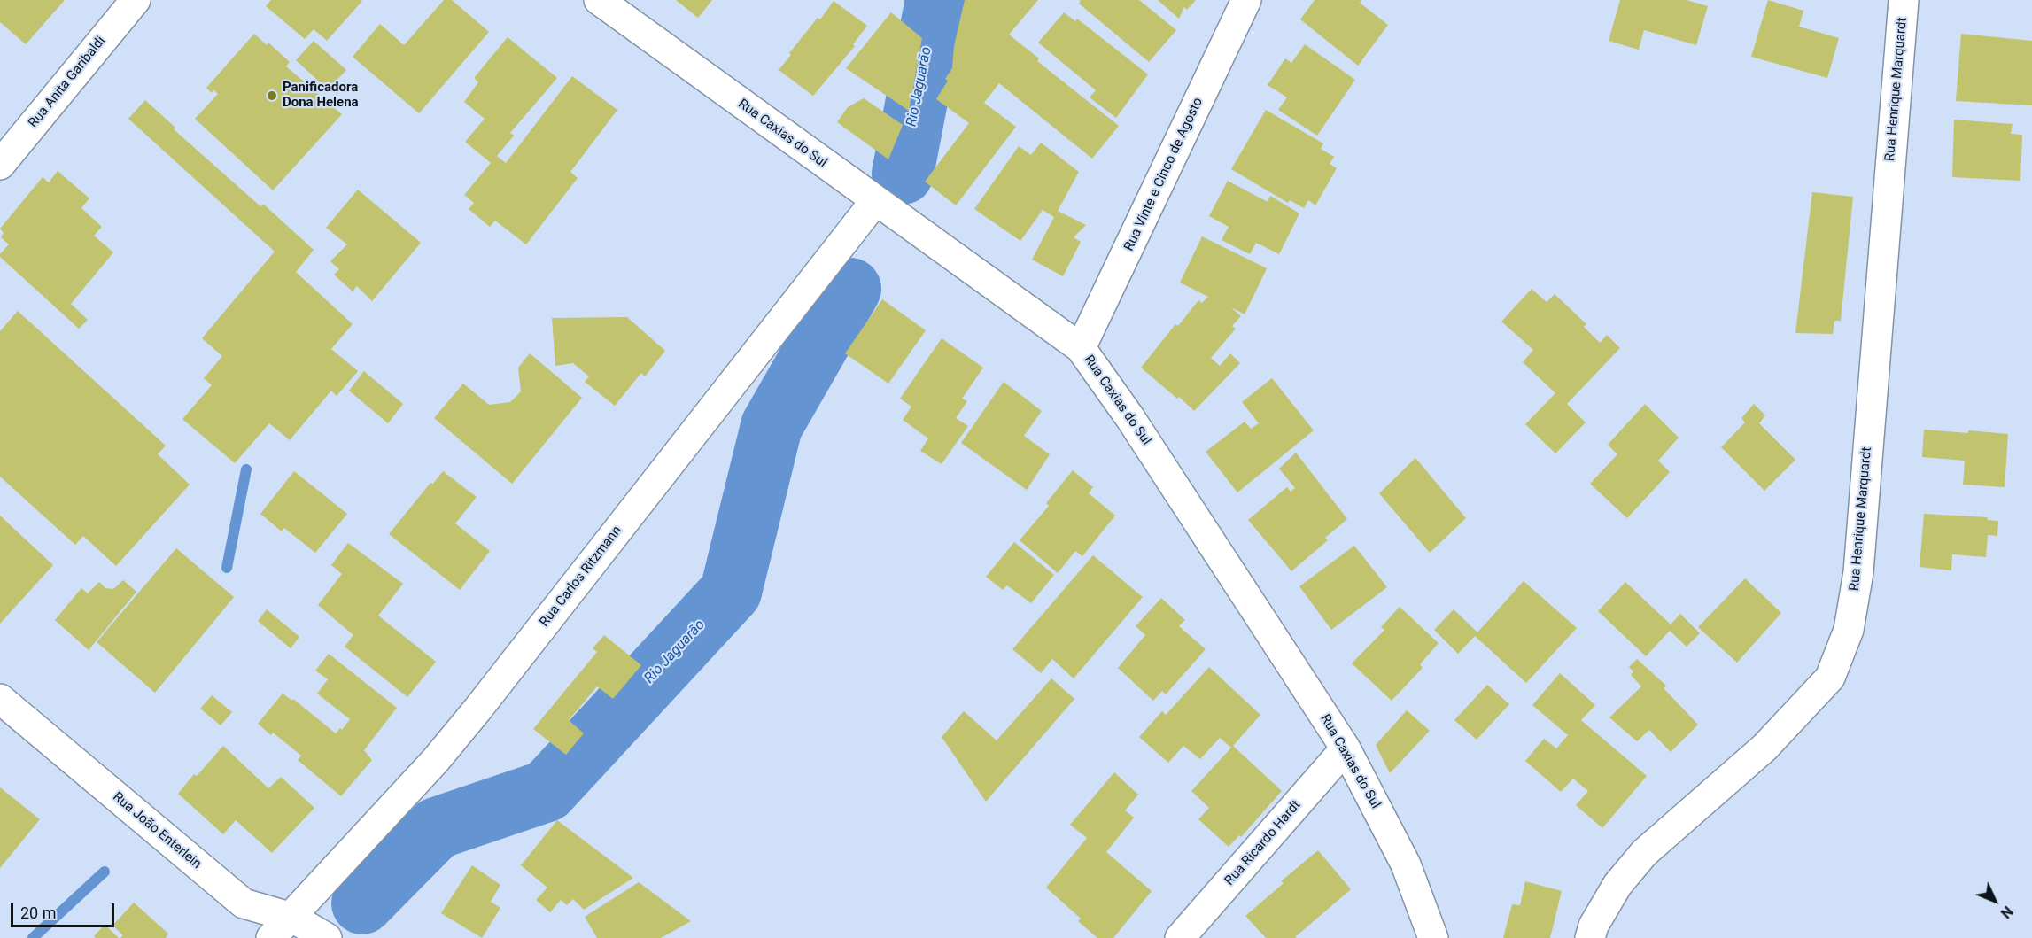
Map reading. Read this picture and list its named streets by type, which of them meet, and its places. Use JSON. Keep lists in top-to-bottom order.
{
  "streets": {
    "street": [
      "Rua Anita Garibaldi",
      "Rua Henrique Marquardt",
      "Rua Caxias do Sul",
      "Rua Vinte e Cinco de Agosto",
      "Rua Carlos Ritzmann",
      "Rua João Enterlein",
      "Rua Ricardo Hardt"
    ]
  },
  "crossings": [
    ["Rua Caxias do Sul", "Rua Vinte e Cinco de Agosto"],
    ["Rua Caxias do Sul", "Rua Carlos Ritzmann"],
    ["Rua Caxias do Sul", "Rua Ricardo Hardt"],
    ["Rua Carlos Ritzmann", "Rua João Enterlein"]
  ],
  "water": ["Rio Jaguarão"],
  "places": ["Panificadora Dona Helena"],
  "scale_bar": "20 m",
  "north": "bottom right"
}
